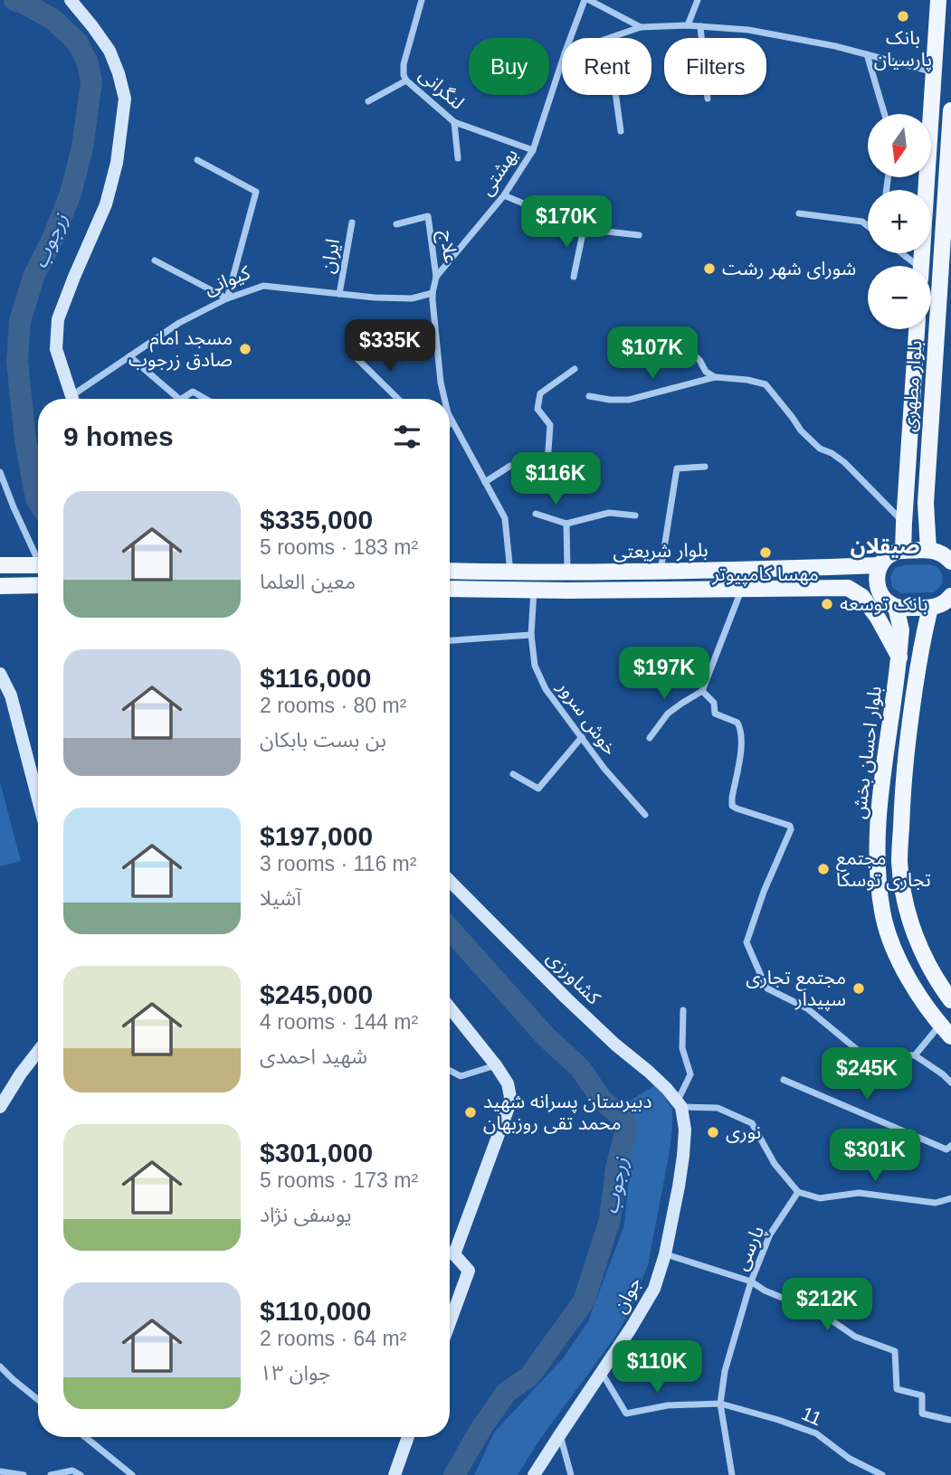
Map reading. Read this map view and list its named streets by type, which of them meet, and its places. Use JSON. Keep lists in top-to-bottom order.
{
  "streets": {
    "main road": [
      "بلوار مطهری",
      "بلوار شریعتی",
      "بلوار احسان بخش",
      "کشاورزی",
      "جوان"
    ],
    "street": [
      "لنگرانی",
      "بهشتی",
      "علاج",
      "ایران",
      "کیوانی",
      "خوش سرور",
      "پارسی",
      "11"
    ]
  },
  "crossings": [
    ["لنگرانی", "بهشتی"],
    ["بهشتی", "علاج"],
    ["بهشتی", "کیوانی"],
    ["بهشتی", "بلوار شریعتی"],
    ["ایران", "کیوانی"],
    ["بلوار شریعتی", "خوش سرور"],
    ["کشاورزی", "جوان"],
    ["پارسی", "11"],
    ["جوان", "11"]
  ],
  "districts": ["صیقلان"],
  "water": ["زرجوب"],
  "places": [
    "بانک پارسیان",
    "شورای شهر رشت",
    "مسجد امام صادق زرجوب",
    "مهسا کامپیوتر",
    "بانک توسعه",
    "مجتمع تجاری توسکا",
    "مجتمع تجاری سپیدار",
    "دبیرستان پسرانه شهید محمد تقی روزبهان",
    "نوری"
  ],
  "north": "bottom",
  "page": {
    "chip": ["Buy", "Rent", "Filters"],
    "map_buttons": ["+", "−"],
    "price": [
      "$170K",
      "$335K",
      "$107K",
      "$116K",
      "$197K",
      "$245K",
      "$301K",
      "$212K",
      "$110K"
    ],
    "heading": "9 homes",
    "list": [
      {
        "name": "$335,000",
        "note": "5 rooms · 183 m² · معین العلما"
      },
      {
        "name": "$116,000",
        "note": "2 rooms · 80 m² · بن بست بابکان"
      },
      {
        "name": "$197,000",
        "note": "3 rooms · 116 m² · آشیلا"
      },
      {
        "name": "$245,000",
        "note": "4 rooms · 144 m² · شهید احمدی"
      },
      {
        "name": "$301,000",
        "note": "5 rooms · 173 m² · یوسفی نژاد"
      },
      {
        "name": "$110,000",
        "note": "2 rooms · 64 m² · جوان ۱۳"
      }
    ]
  }
}
